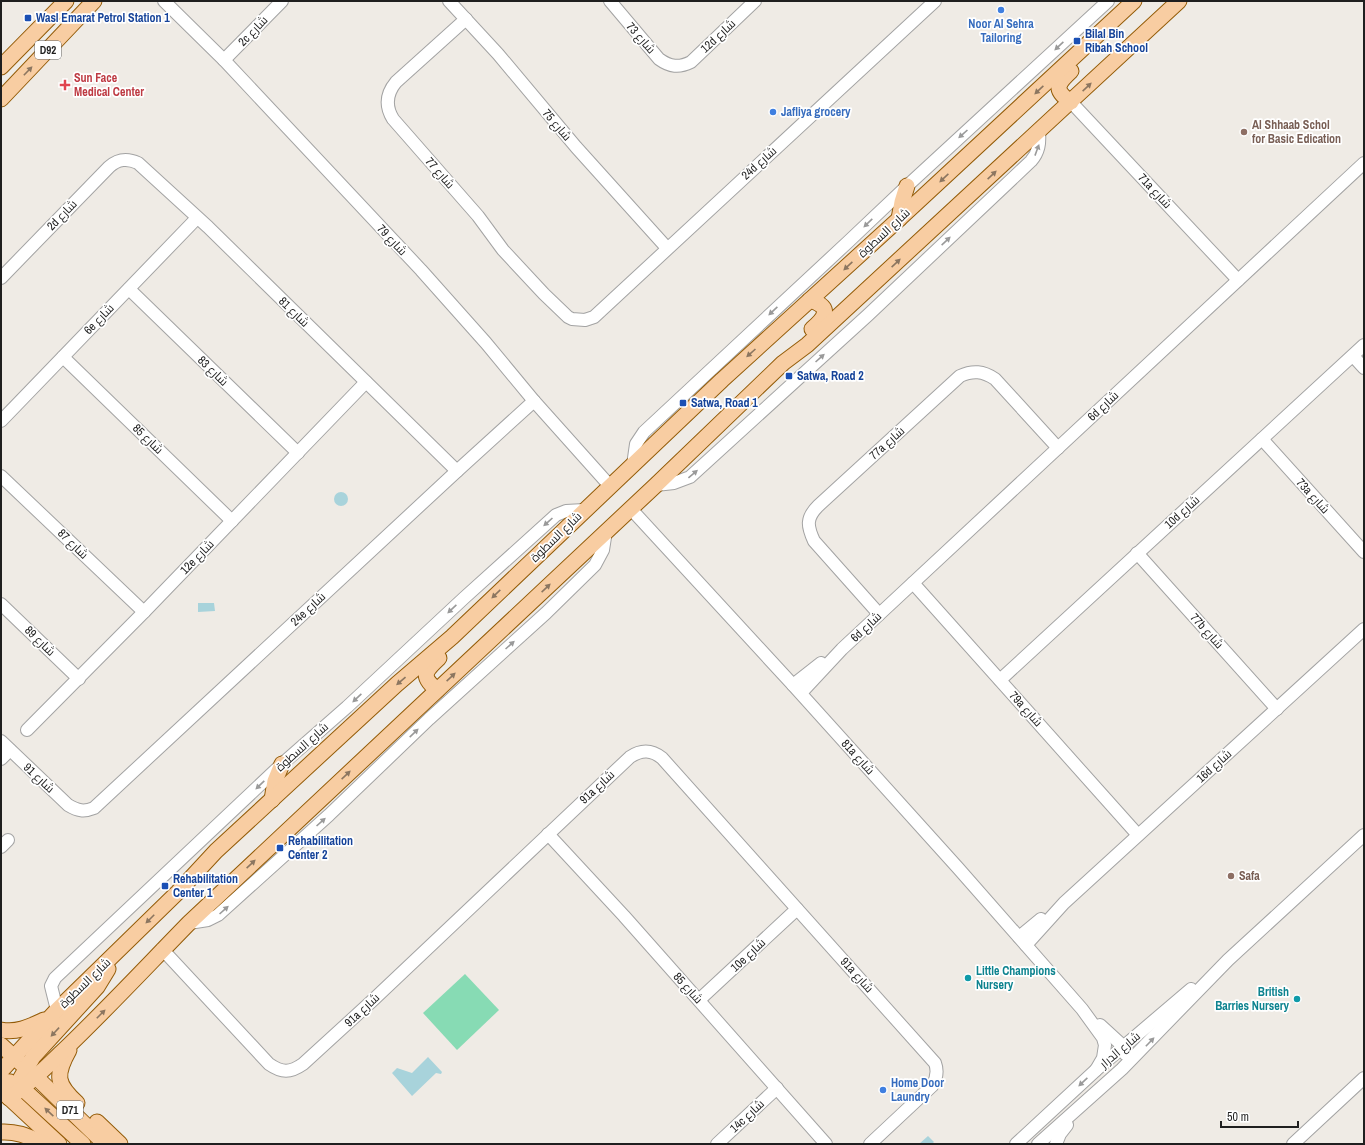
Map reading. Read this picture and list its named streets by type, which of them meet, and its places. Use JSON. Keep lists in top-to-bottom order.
{
  "streets": {
    "main road": ["D92", "شارع السطوة", "D71"],
    "street": [
      "2c شارع",
      "12d شارع",
      "شارع 73",
      "شارع 75",
      "24d شارع",
      "شارع 77",
      "71a شارع",
      "2d شارع",
      "شارع 79",
      "شارع 81",
      "6e شارع",
      "شارع 83",
      "6d شارع",
      "شارع 85",
      "77a شارع",
      "73a شارع",
      "10d شارع",
      "شارع 87",
      "12e شارع",
      "24e شارع",
      "77b شارع",
      "شارع 89",
      "79a شارع",
      "81a شارع",
      "16d شارع",
      "شارع 91",
      "91a شارع",
      "10e شارع",
      "شارع الدرار",
      "14c شارع"
    ]
  },
  "crossings": [
    ["2c شارع", "شارع 79"],
    ["12d شارع", "شارع 73"],
    ["شارع 75", "24d شارع"],
    ["شارع 75", "شارع 77"],
    ["24d شارع", "شارع 77"],
    ["71a شارع", "6d شارع"],
    ["2d شارع", "شارع 81"],
    ["شارع السطوة", "شارع 79"],
    ["شارع السطوة", "D71"],
    ["شارع 79", "24e شارع"],
    ["شارع 81", "6e شارع"],
    ["شارع 81", "12e شارع"],
    ["شارع 81", "24e شارع"],
    ["6e شارع", "شارع 83"],
    ["6e شارع", "شارع 85"],
    ["شارع 83", "12e شارع"],
    ["6d شارع", "77a شارع"],
    ["6d شارع", "79a شارع"],
    ["6d شارع", "81a شارع"],
    ["شارع 85", "12e شارع"],
    ["شارع 85", "91a شارع"],
    ["شارع 85", "10e شارع"],
    ["شارع 85", "14c شارع"],
    ["73a شارع", "10d شارع"],
    ["10d شارع", "77b شارع"],
    ["10d شارع", "79a شارع"],
    ["شارع 87", "12e شارع"],
    ["12e شارع", "شارع 89"],
    ["24e شارع", "شارع 91"],
    ["77b شارع", "16d شارع"],
    ["79a شارع", "16d شارع"],
    ["81a شارع", "16d شارع"],
    ["81a شارع", "شارع الدرار"],
    ["91a شارع", "10e شارع"]
  ],
  "places": {
    "other": [
      "Noor Al Sehra Tailoring",
      "Jafliya grocery",
      "Al Shhaab Schol for Basic Edication",
      "Safa",
      "Little Champions Nursery",
      "British Barries Nursery",
      "Home Door Laundry"
    ],
    "transit": [
      "Wasl Emarat Petrol Station 1",
      "Bilal Bin Ribah School",
      "Satwa, Road 2",
      "Satwa, Road 1",
      "Rehabilitation Center 2",
      "Rehabilitation Center 1"
    ],
    "health": ["Sun Face Medical Center"]
  },
  "scale_bar": "50 m"
}
